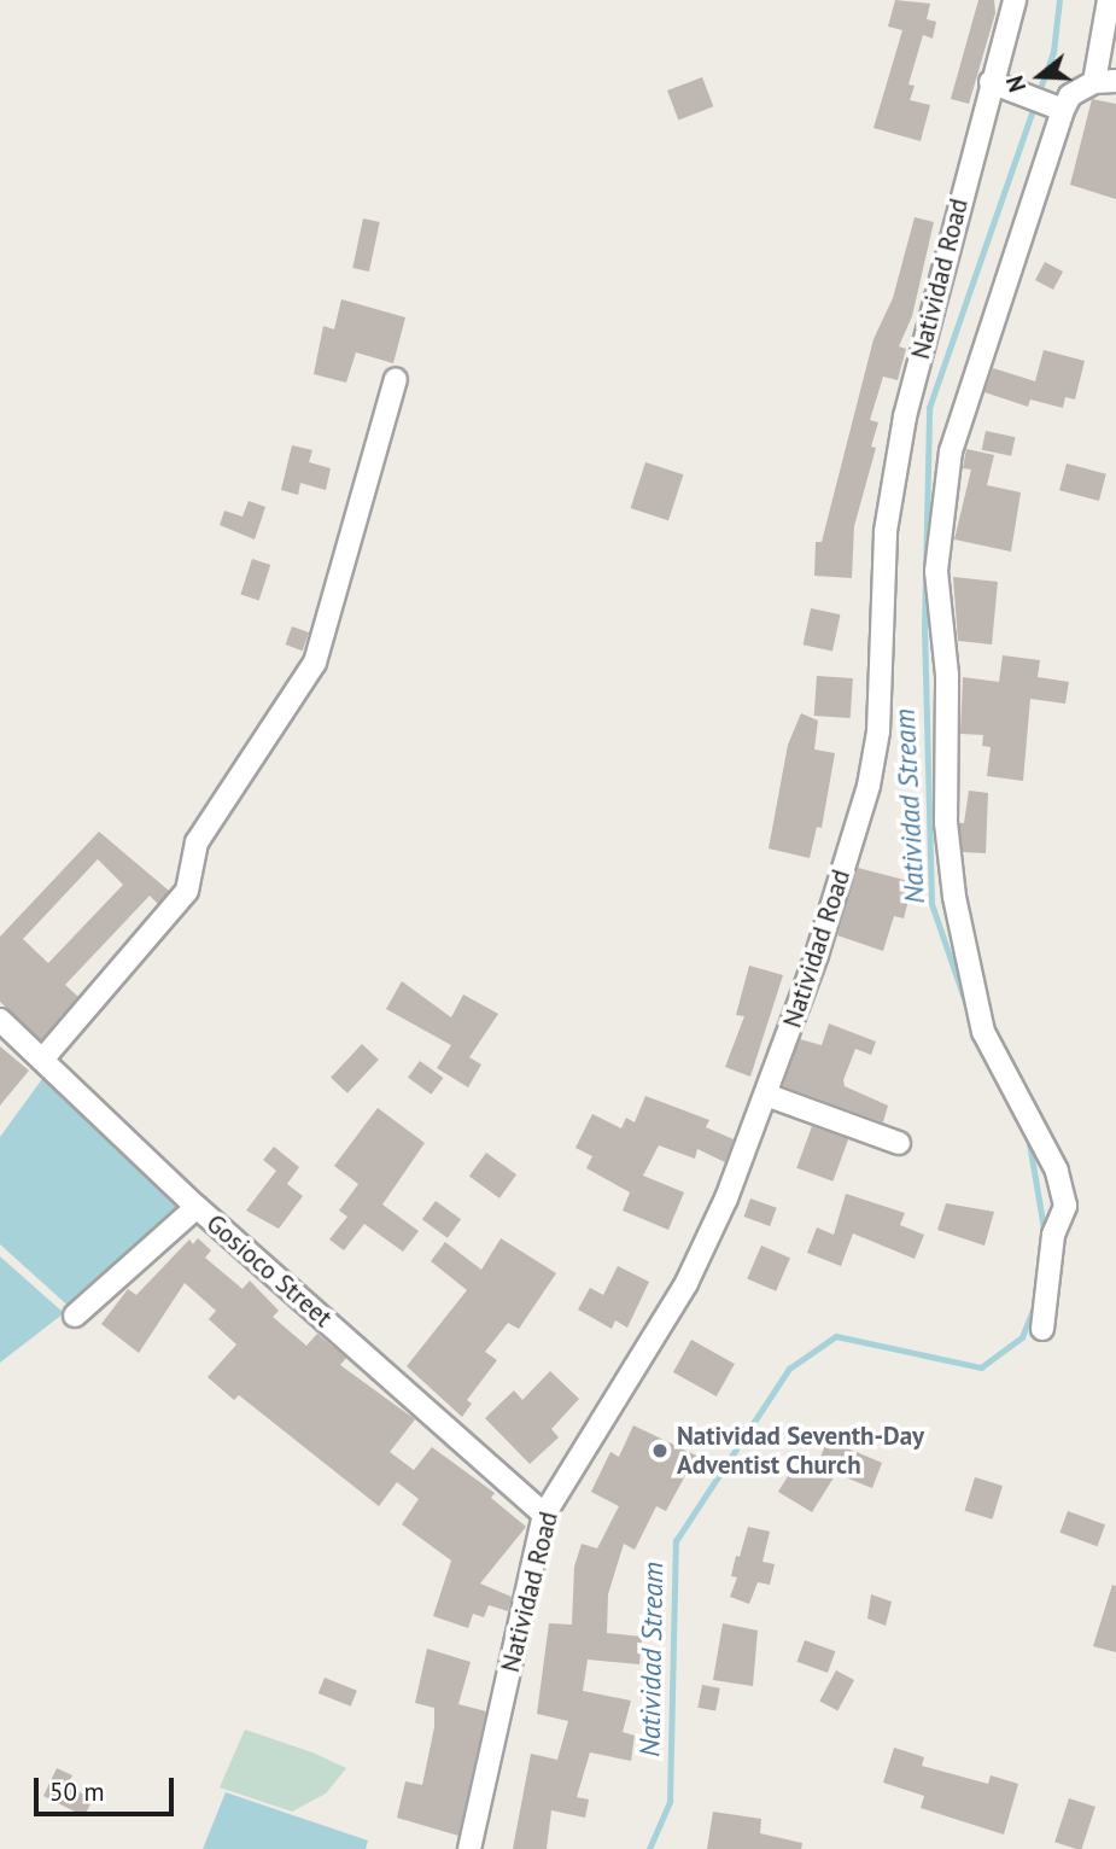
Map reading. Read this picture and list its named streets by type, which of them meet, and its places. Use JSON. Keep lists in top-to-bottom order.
{
  "streets": {
    "street": ["Natividad Road", "Gosioco Street"]
  },
  "crossings": [
    ["Natividad Road", "Gosioco Street"]
  ],
  "water": ["Natividad Stream"],
  "places": ["Natividad Seventh-Day Adventist Church"],
  "scale_bar": "50 m",
  "north": "left"
}
